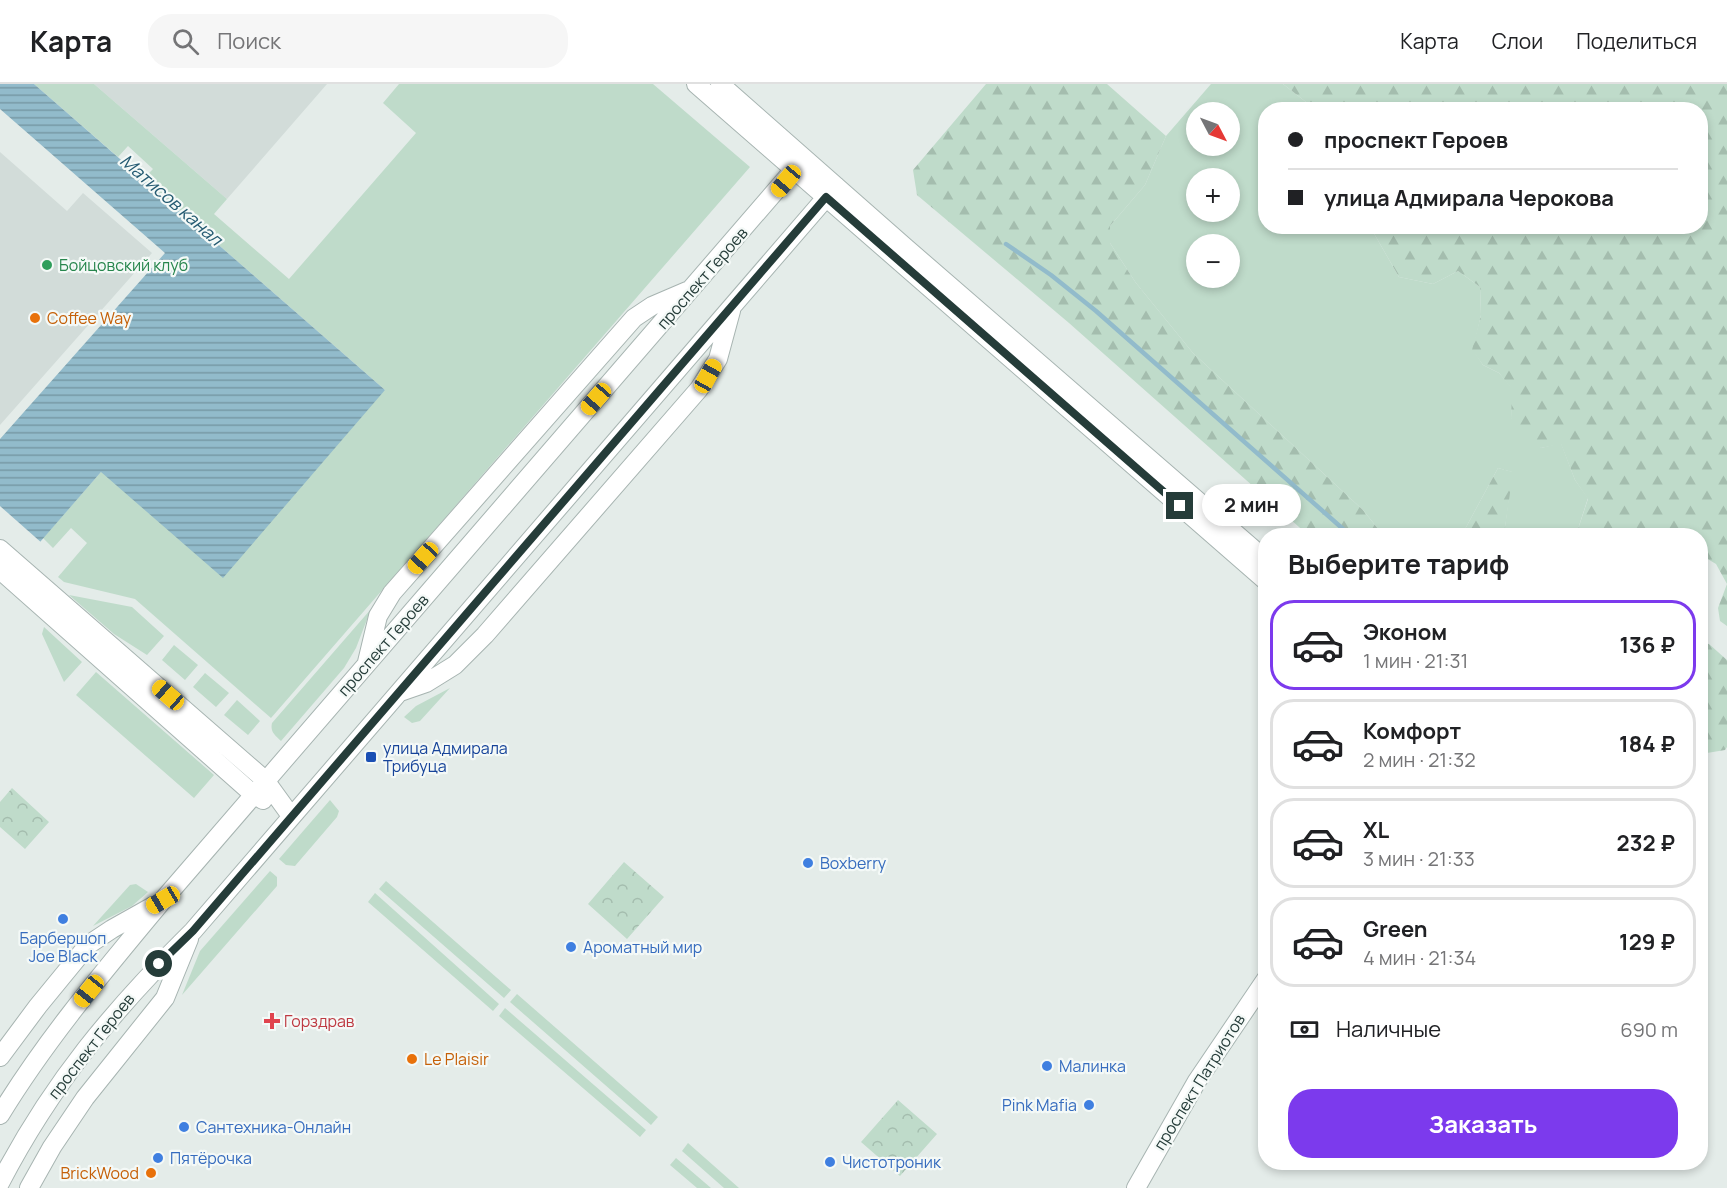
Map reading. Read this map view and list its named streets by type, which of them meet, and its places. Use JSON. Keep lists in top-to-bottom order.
{
  "streets": {
    "street": ["проспект Героев", "проспект Патриотов"]
  },
  "water": ["Матисов канал"],
  "places": {
    "other": [
      "Бойцовский клуб",
      "Coffee Way",
      "Boxberry",
      "Барбершоп Joe Black",
      "Ароматный мир",
      "Le Plaisir",
      "Малинка",
      "Pink Mafia",
      "Сантехника-Онлайн",
      "Пятёрочка",
      "Чистотроник",
      "BrickWood"
    ],
    "transit": ["улица Адмирала Трибуца"],
    "health": ["Горздрав"]
  },
  "north": "bottom right",
  "page": {
    "header": "Карта",
    "search": "Поиск",
    "nav": ["Карта", "Слои", "Поделиться"],
    "map_buttons": ["+", "−"],
    "banner": ["проспект Героев", "улица Адмирала Черокова"],
    "bubble": "2 мин",
    "heading": "Выберите тариф",
    "list": [
      {
        "name": "Эконом",
        "note": "1 мин · 21:31",
        "value": "136 ₽"
      },
      {
        "name": "Комфорт",
        "note": "2 мин · 21:32",
        "value": "184 ₽"
      },
      {
        "name": "XL",
        "note": "3 мин · 21:33",
        "value": "232 ₽"
      },
      {
        "name": "Green",
        "note": "4 мин · 21:34",
        "value": "129 ₽"
      }
    ],
    "pay": ["Наличные", "690 m"],
    "buttons": "Заказать"
  }
}
